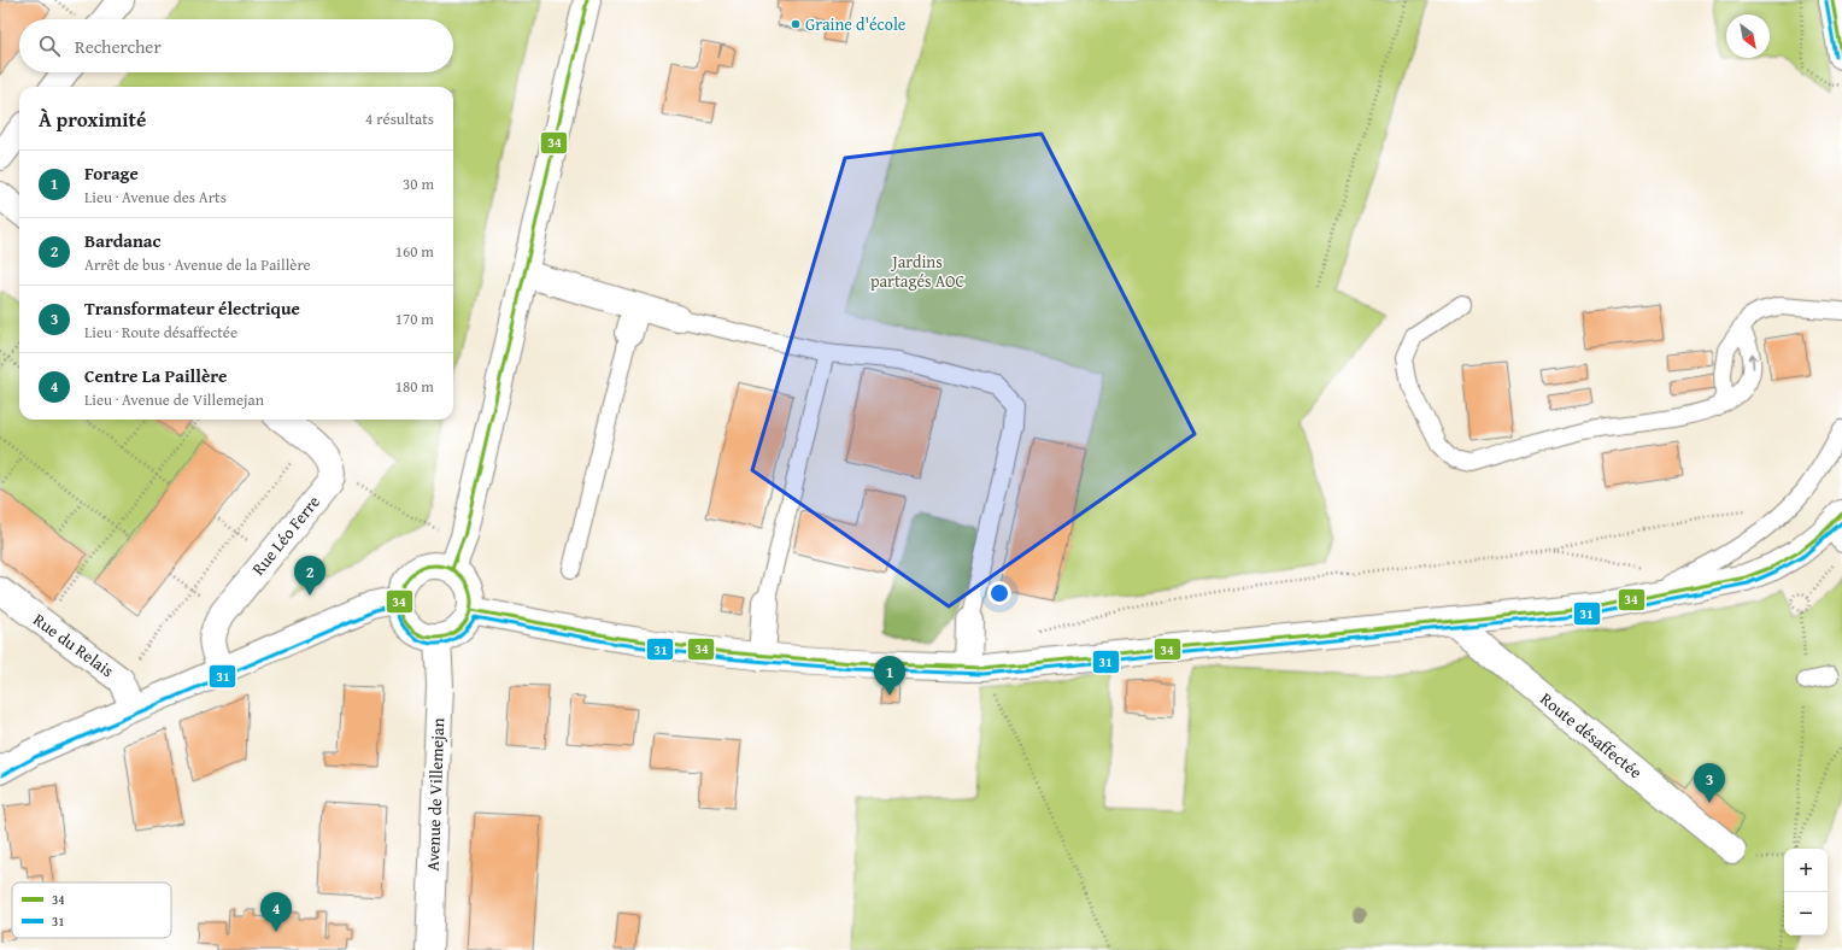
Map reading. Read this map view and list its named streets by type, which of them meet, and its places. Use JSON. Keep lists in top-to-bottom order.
{
  "streets": {
    "street": [
      "Rue Léo Ferre",
      "Rue du Relais",
      "Route désaffectée",
      "Avenue de Villemejan"
    ]
  },
  "parks": ["Jardins partagés AOC"],
  "places": ["Graine d'école"],
  "lines": ["transit line 34", "transit line 31"],
  "legend": ["34", "31"],
  "north": "bottom right",
  "page": {
    "search": "Rechercher",
    "heading": ["À proximité", "4 résultats"],
    "list": [
      {
        "mark": "1",
        "name": "Forage",
        "note": "Lieu · Avenue des Arts",
        "value": "30 m"
      },
      {
        "mark": "2",
        "name": "Bardanac",
        "note": "Arrêt de bus · Avenue de la Paillère",
        "value": "160 m"
      },
      {
        "mark": "3",
        "name": "Transformateur électrique",
        "note": "Lieu · Route désaffectée",
        "value": "170 m"
      },
      {
        "mark": "4",
        "name": "Centre La Paillère",
        "note": "Lieu · Avenue de Villemejan",
        "value": "180 m"
      }
    ],
    "pins": [
      "2",
      "1",
      "3",
      "4"
    ],
    "map_buttons": ["+", "−"]
  }
}
